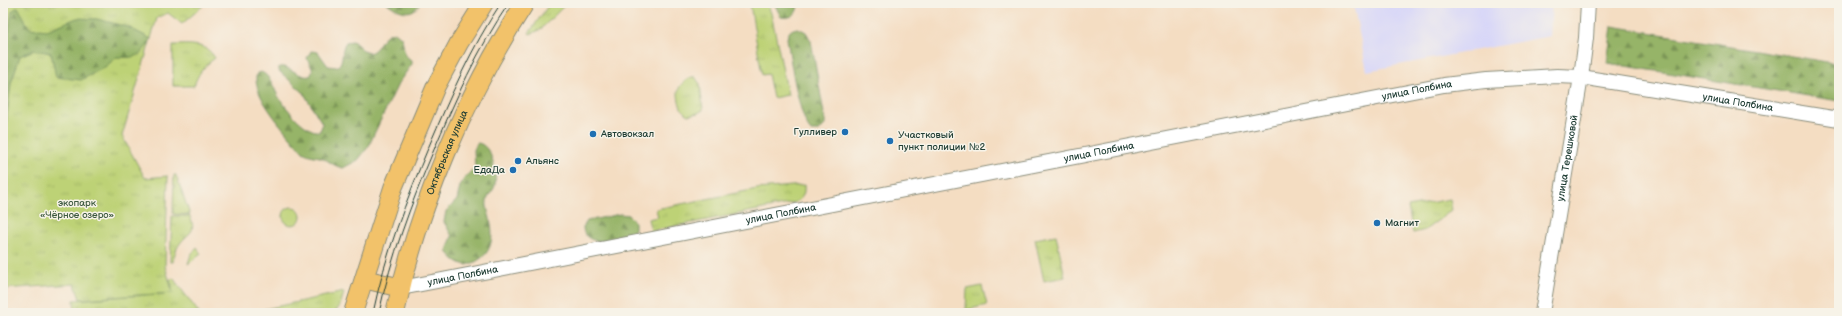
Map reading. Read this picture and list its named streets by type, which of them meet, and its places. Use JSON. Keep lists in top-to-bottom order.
{
  "streets": {
    "main road": ["улица Полбина", "Октябрьская улица"],
    "street": ["улица Терешковой"]
  },
  "crossings": [
    ["улица Полбина", "Октябрьская улица"],
    ["улица Полбина", "улица Терешковой"]
  ],
  "parks": ["экопарк «Чёрное озеро»"],
  "places": [
    "Гулливер",
    "Автовокзал",
    "Участковый пункт полиции №2",
    "Альянс",
    "ЕдаДа",
    "Магнит"
  ]
}
